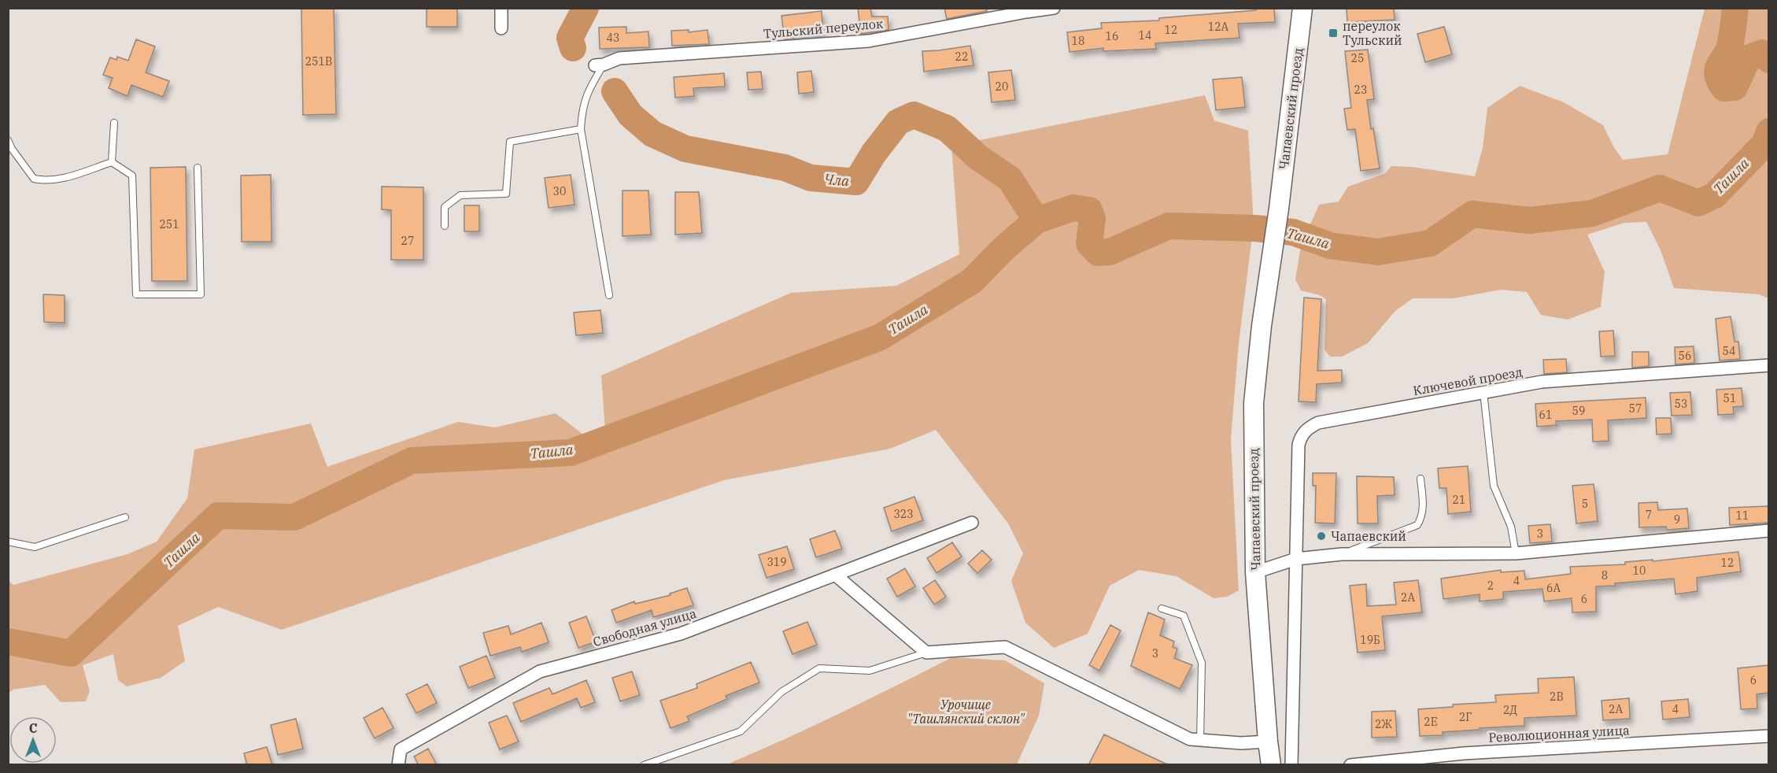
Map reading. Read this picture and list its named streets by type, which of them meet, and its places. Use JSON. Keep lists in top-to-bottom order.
{
  "streets": {
    "main road": ["Чапаевский проезд"],
    "street": [
      "Тульский переулок",
      "Ключевой проезд",
      "Свободная улица",
      "Революционная улица"
    ]
  },
  "water": ["Ташла", "Чла"],
  "parks": ["Урочище \"Ташлянский склон\""],
  "places": {
    "transit": ["переулок Тульский"],
    "other": ["Чапаевский"]
  },
  "house_numbers": [
    "12А",
    "12",
    "14",
    "16",
    "43",
    "18",
    "22",
    "25",
    "251В",
    "20",
    "23",
    "30",
    "251",
    "27",
    "54",
    "56",
    "51",
    "53",
    "57",
    "59",
    "61",
    "21",
    "5",
    "323",
    "7",
    "11",
    "9",
    "3",
    "319",
    "12",
    "10",
    "8",
    "4",
    "2",
    "6А",
    "2А",
    "6",
    "19Б",
    "3",
    "6",
    "2В",
    "2А",
    "4",
    "2Д",
    "2Г",
    "2Е",
    "2Ж"
  ],
  "north": "top"
}
